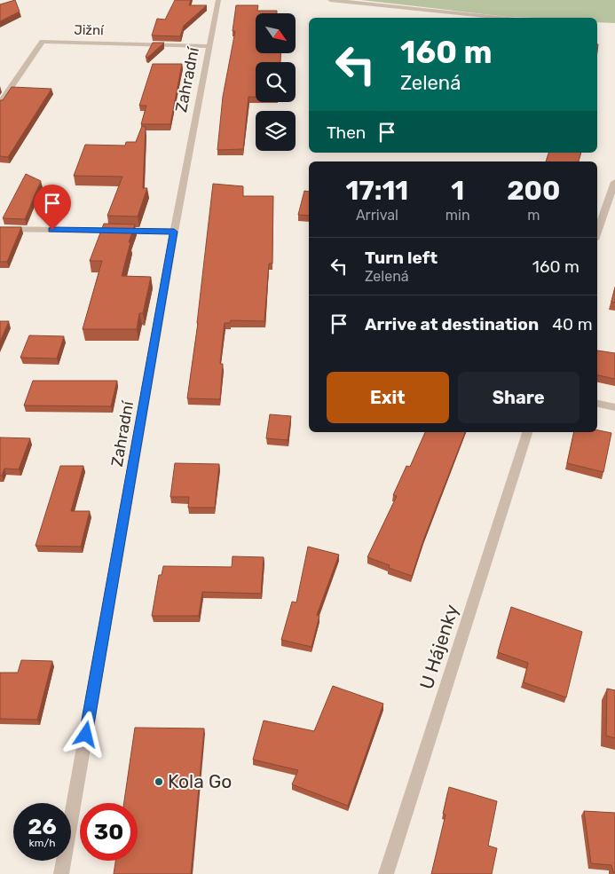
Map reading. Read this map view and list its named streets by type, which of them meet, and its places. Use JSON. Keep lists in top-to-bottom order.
{
  "streets": {
    "street": ["Jižní", "Zahradní", "U Hájenky"]
  },
  "crossings": [
    ["Jižní", "Zahradní"]
  ],
  "places": ["Kola Go"],
  "north": "bottom right",
  "page": {
    "turn": ["160 m", "Zelená"],
    "then": "Then",
    "eta": [
      "17:11",
      "Arrival",
      "1",
      "min",
      "200",
      "m"
    ],
    "list": [
      {
        "name": "Turn left",
        "note": "Zelená",
        "value": "160 m"
      },
      {
        "name": "Arrive at destination",
        "value": "40 m"
      }
    ],
    "buttons": ["Exit", "Share"],
    "speed": "26 km/h",
    "limit": "30"
  }
}
